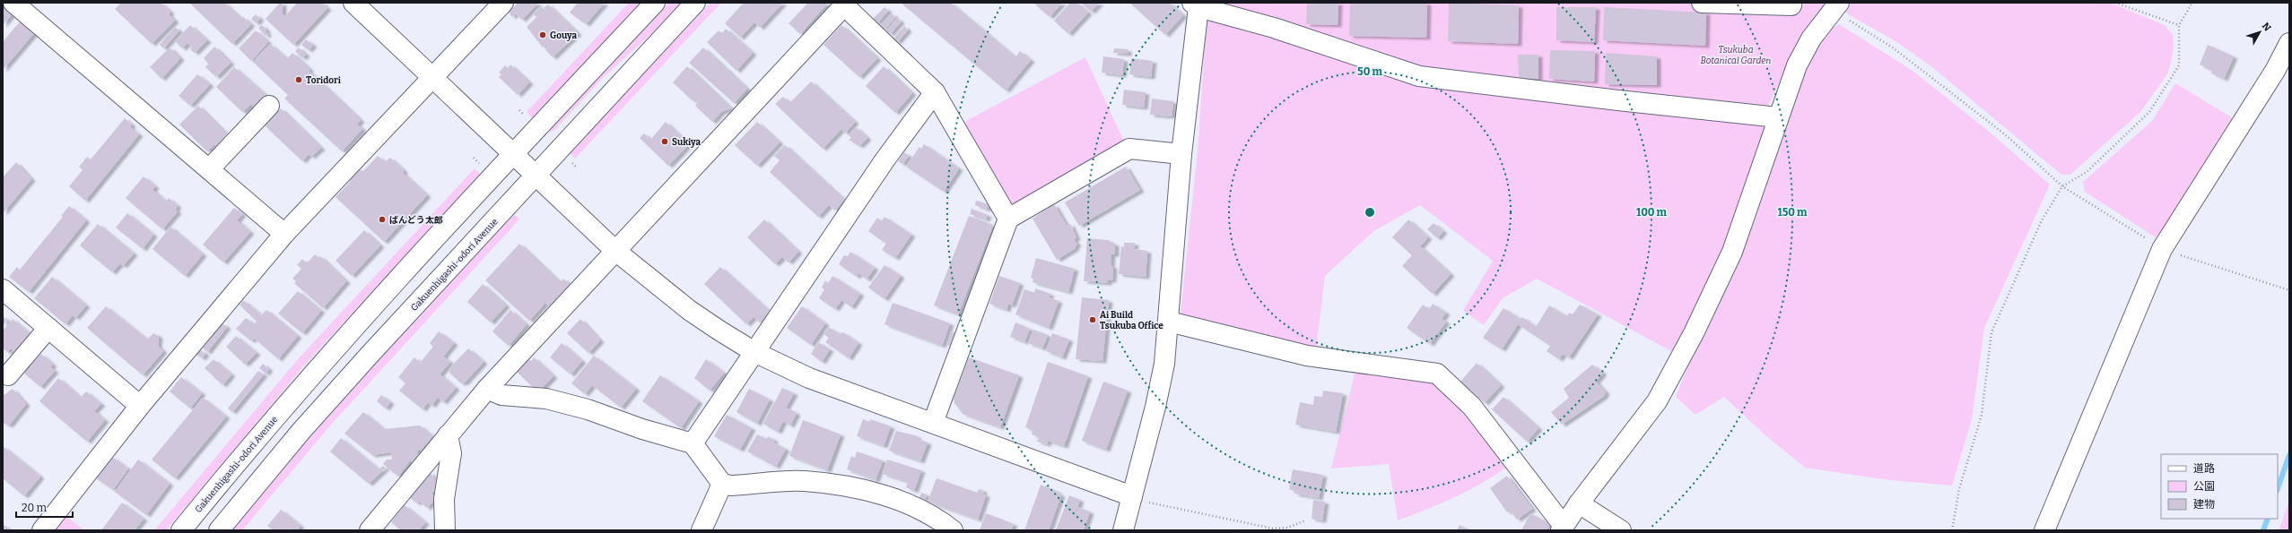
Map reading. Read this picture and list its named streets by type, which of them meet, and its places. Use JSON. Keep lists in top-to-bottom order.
{
  "streets": {
    "street": ["Gakuenhigashi-odori Avenue"]
  },
  "parks": ["Tsukuba Botanical Garden"],
  "places": [
    "Gouya",
    "Toridori",
    "Sukiya",
    "ばんどう太郎",
    "Ai Build Tsukuba Office"
  ],
  "legend": ["道路", "公園", "建物"],
  "scale_bar": "20 m",
  "north": "top right",
  "rings": ["50 m", "100 m", "150 m"]
}
